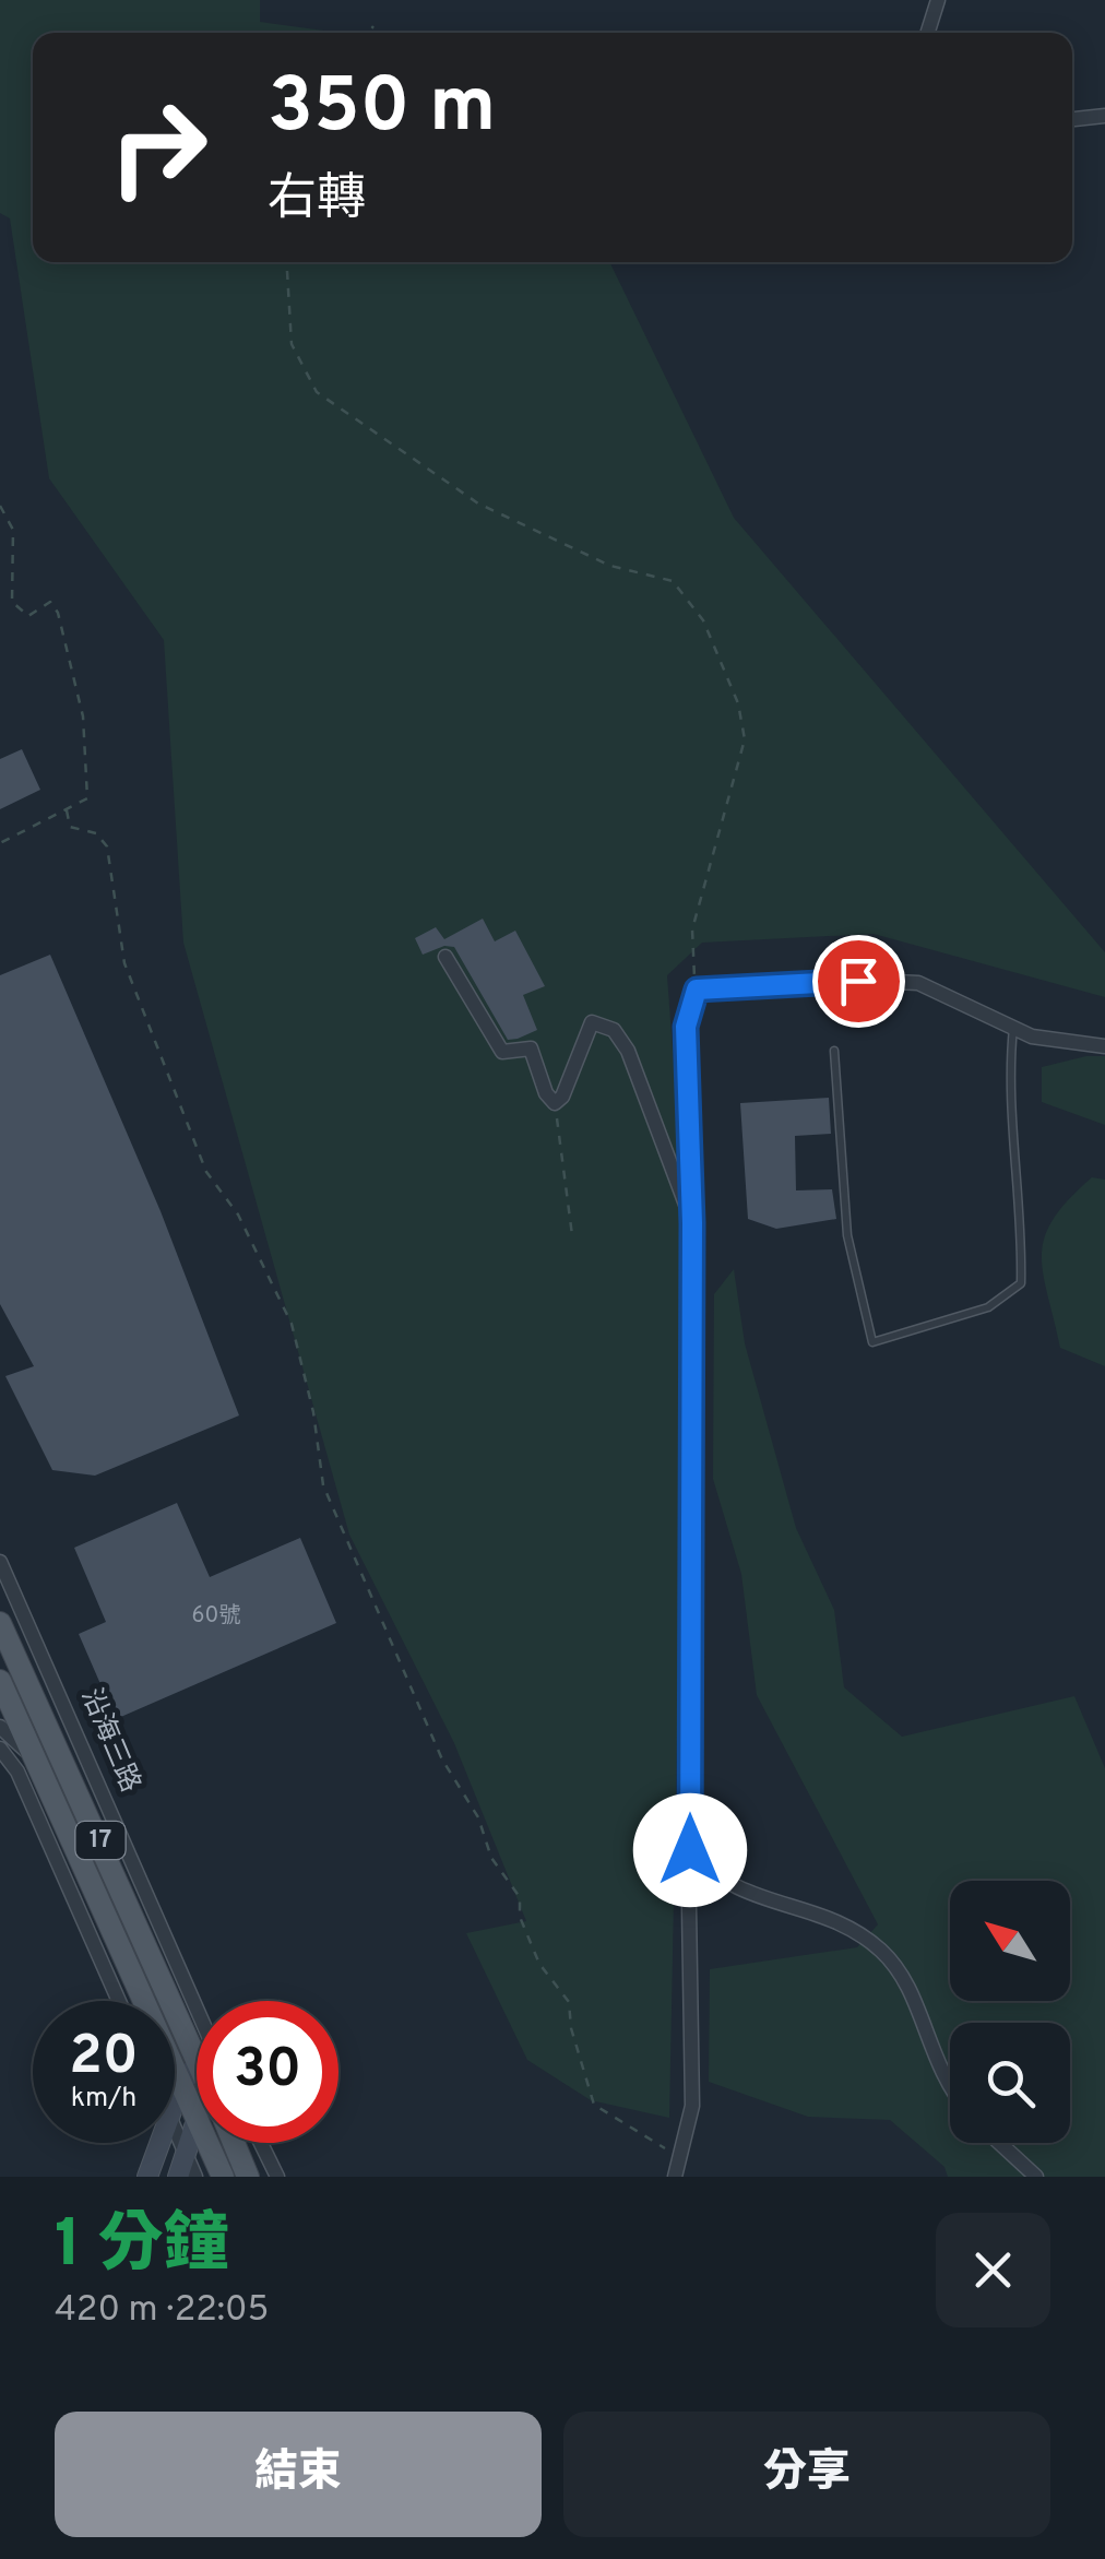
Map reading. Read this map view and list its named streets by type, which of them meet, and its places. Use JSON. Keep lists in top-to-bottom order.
{
  "streets": {
    "main road": ["沿海三路", "17"]
  },
  "house_numbers": ["60號"],
  "north": "top left",
  "page": {
    "turn": ["350 m", "右轉"],
    "speed": "20 km/h",
    "limit": "30",
    "heading": ["1 分鐘", "420 m · 22:05"],
    "buttons": ["結束", "分享"]
  }
}
